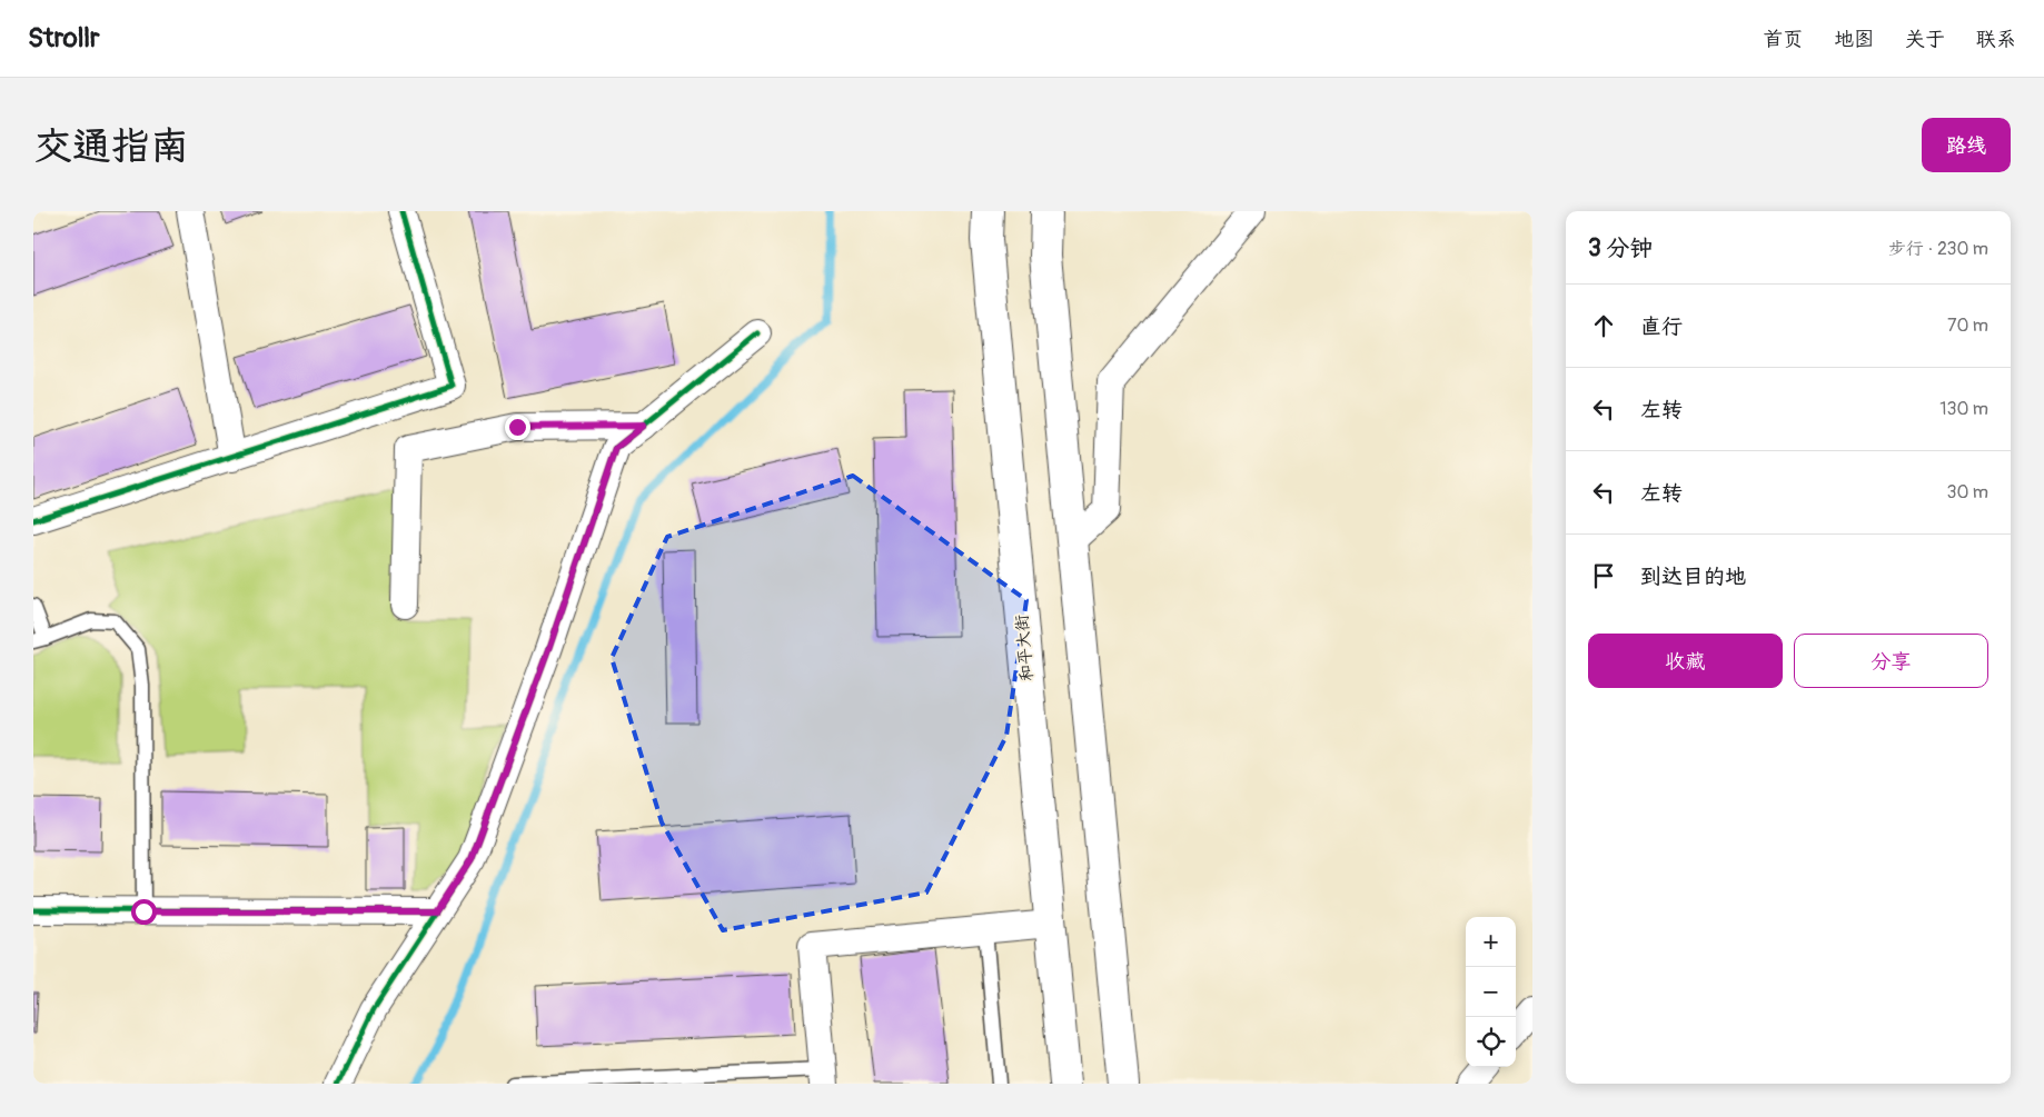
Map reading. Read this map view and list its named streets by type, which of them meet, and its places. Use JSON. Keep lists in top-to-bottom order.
{
  "streets": {
    "highway": ["和平大街"]
  },
  "page": {
    "header": "Strollr",
    "nav": [
      "首页",
      "地图",
      "关于",
      "联系"
    ],
    "buttons": [
      "路线",
      ["收藏", "分享"]
    ],
    "title": "交通指南",
    "heading": ["3 分钟", "步行 · 230 m"],
    "list": [
      ["直行", "70 m"],
      ["左转", "130 m"],
      ["左转", "30 m"],
      "到达目的地"
    ],
    "map_buttons": ["+", "−"]
  }
}
